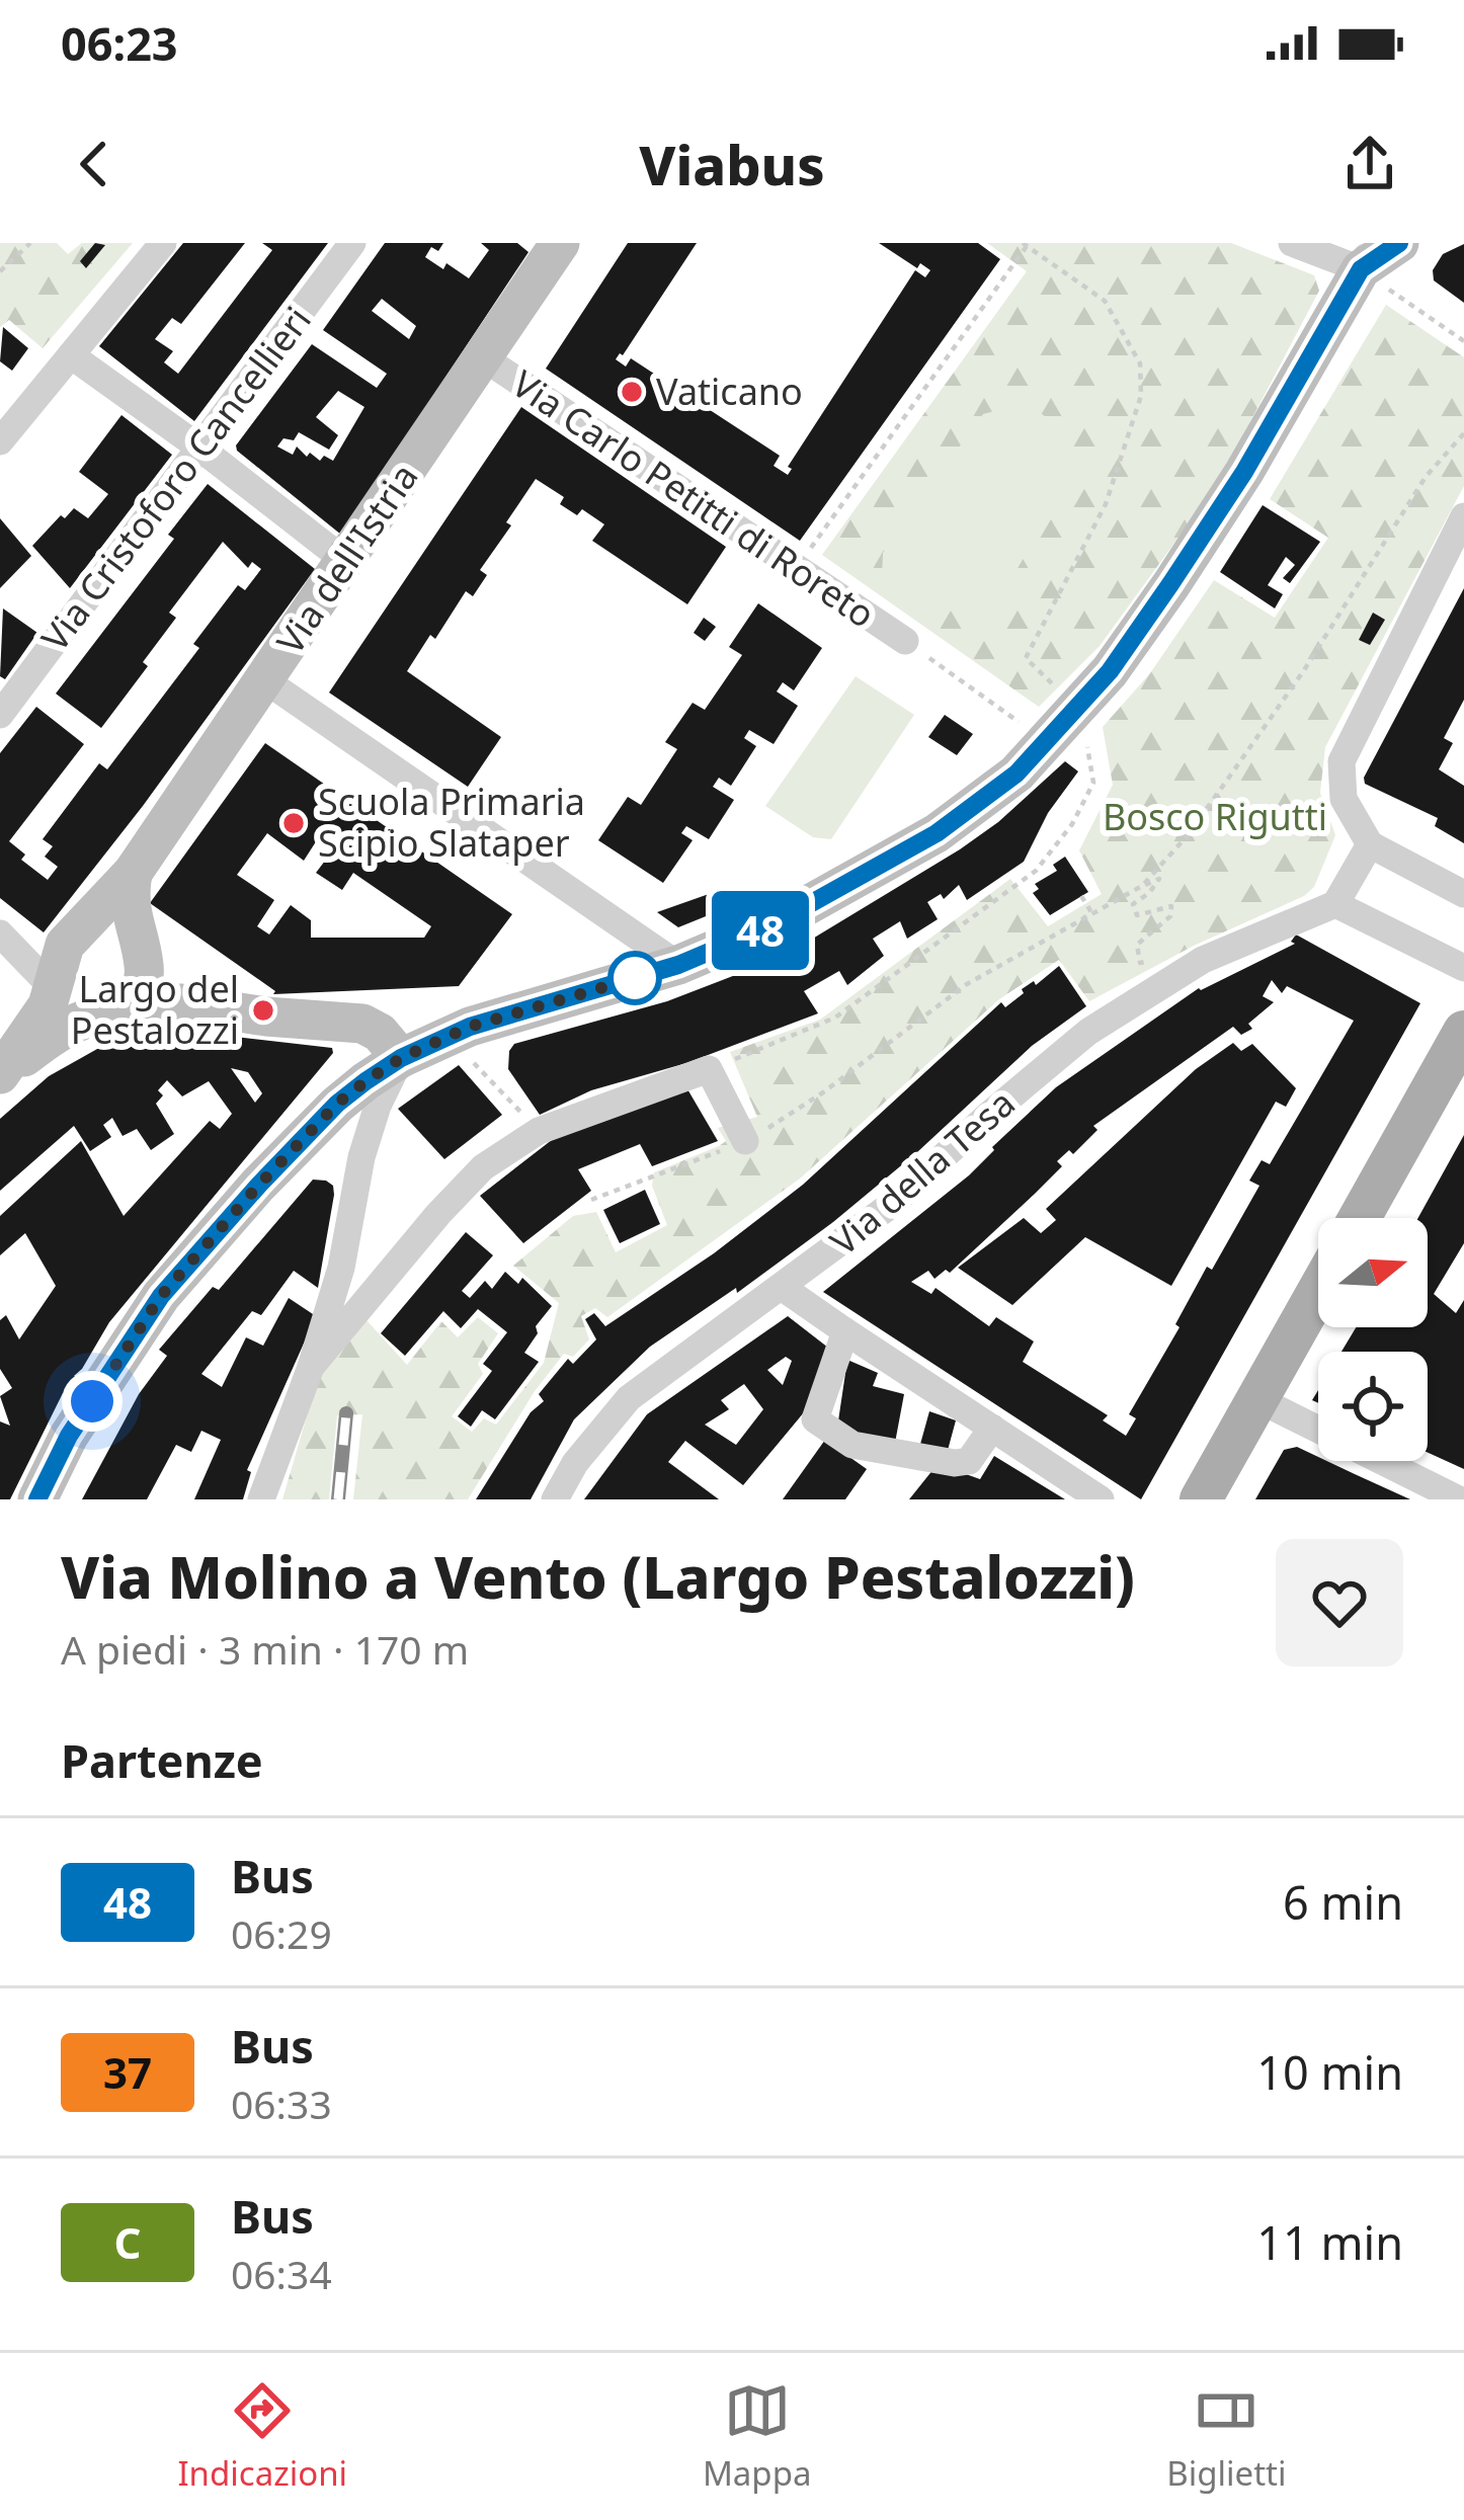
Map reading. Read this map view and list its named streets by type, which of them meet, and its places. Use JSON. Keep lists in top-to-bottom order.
{
  "streets": {
    "main road": ["Via dell'Istria"],
    "street": ["Via Cristoforo Cancellieri", "Via Carlo Petitti di Roreto", "Via della Tesa"]
  },
  "crossings": [
    ["Via Carlo Petitti di Roreto", "Via dell'Istria"]
  ],
  "parks": ["Bosco Rigutti"],
  "places": ["Vaticano", "Scuola Primaria Scipio Slataper", "Largo del Pestalozzi"],
  "lines": ["bus line 48"],
  "north": "right",
  "page": {
    "status": "06:23",
    "header": "Viabus",
    "on_map": "48",
    "heading": [
      ["Via Molino a Vento (Largo Pestalozzi)", "A piedi · 3 min · 170 m"],
      "Partenze"
    ],
    "list": [
      {
        "mark": "48",
        "name": "Bus",
        "note": "06:29",
        "value": "6 min"
      },
      {
        "mark": "37",
        "name": "Bus",
        "note": "06:33",
        "value": "10 min"
      },
      {
        "mark": "C",
        "name": "Bus",
        "note": "06:34",
        "value": "11 min"
      }
    ],
    "tabs": ["Indicazioni", "Mappa", "Biglietti"]
  }
}
